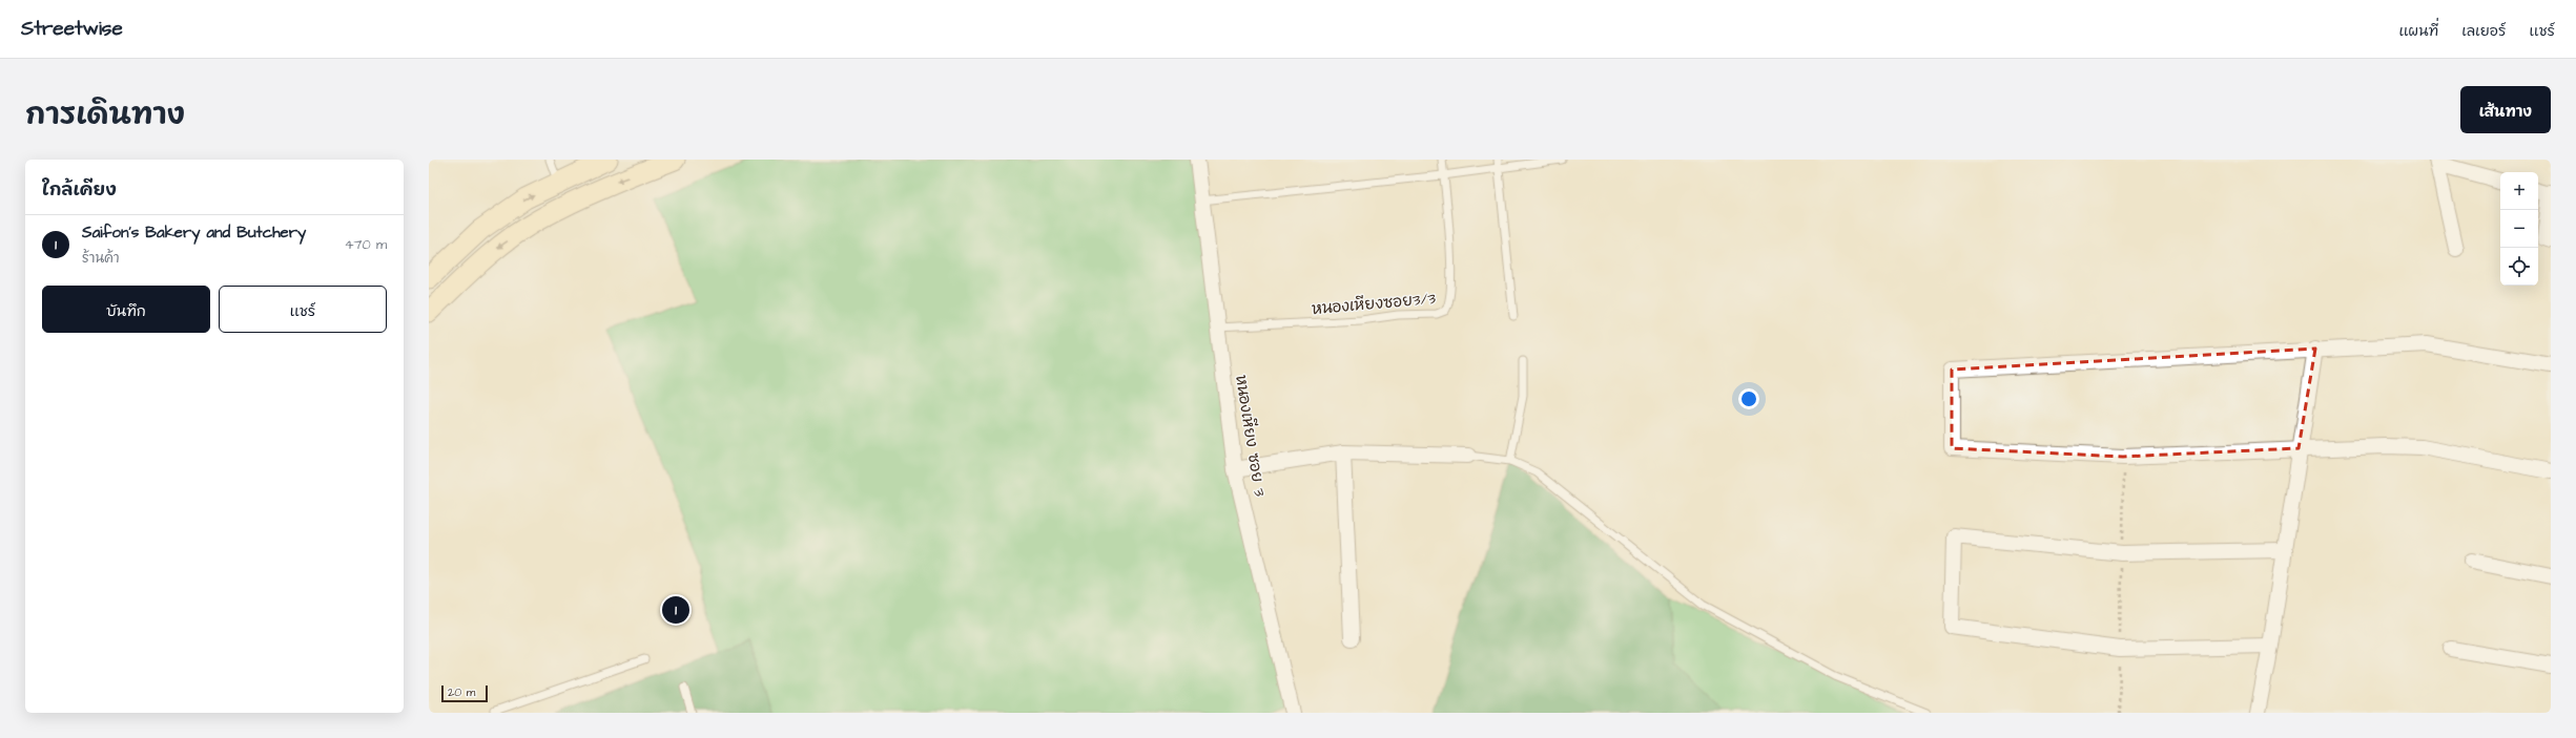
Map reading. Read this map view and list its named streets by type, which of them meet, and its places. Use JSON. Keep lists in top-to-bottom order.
{
  "streets": {
    "street": ["หนองเหียง ซอย 3"],
    "lane": ["หนองเหียงซอย3/3"]
  },
  "crossings": [
    ["หนองเหียงซอย3/3", "หนองเหียง ซอย 3"]
  ],
  "scale_bar": "20 m",
  "page": {
    "header": "Streetwise",
    "nav": ["แผนที่", "เลเยอร์", "แชร์"],
    "title": "การเดินทาง",
    "buttons": [
      "เส้นทาง",
      ["บันทึก", "แชร์"]
    ],
    "heading": "ใกล้เคียง",
    "map_buttons": ["+", "−"],
    "list": [
      {
        "mark": "1",
        "name": "Saifon's Bakery and Butchery",
        "note": "ร้านค้า",
        "value": "470 m"
      }
    ],
    "pins": "1",
    "scale": "20 m"
  }
}
